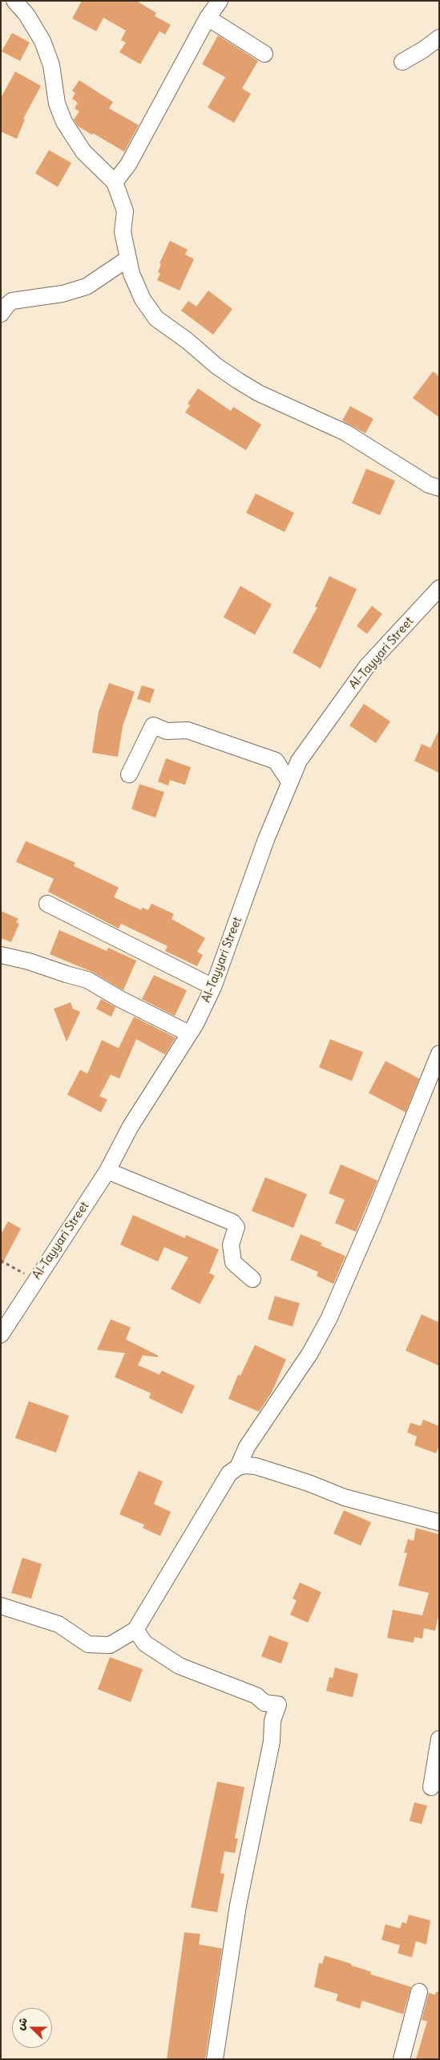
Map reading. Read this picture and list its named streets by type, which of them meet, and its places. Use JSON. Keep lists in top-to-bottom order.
{
  "streets": {
    "street": ["Al-Tayyari Street"]
  },
  "north": "left"
}
